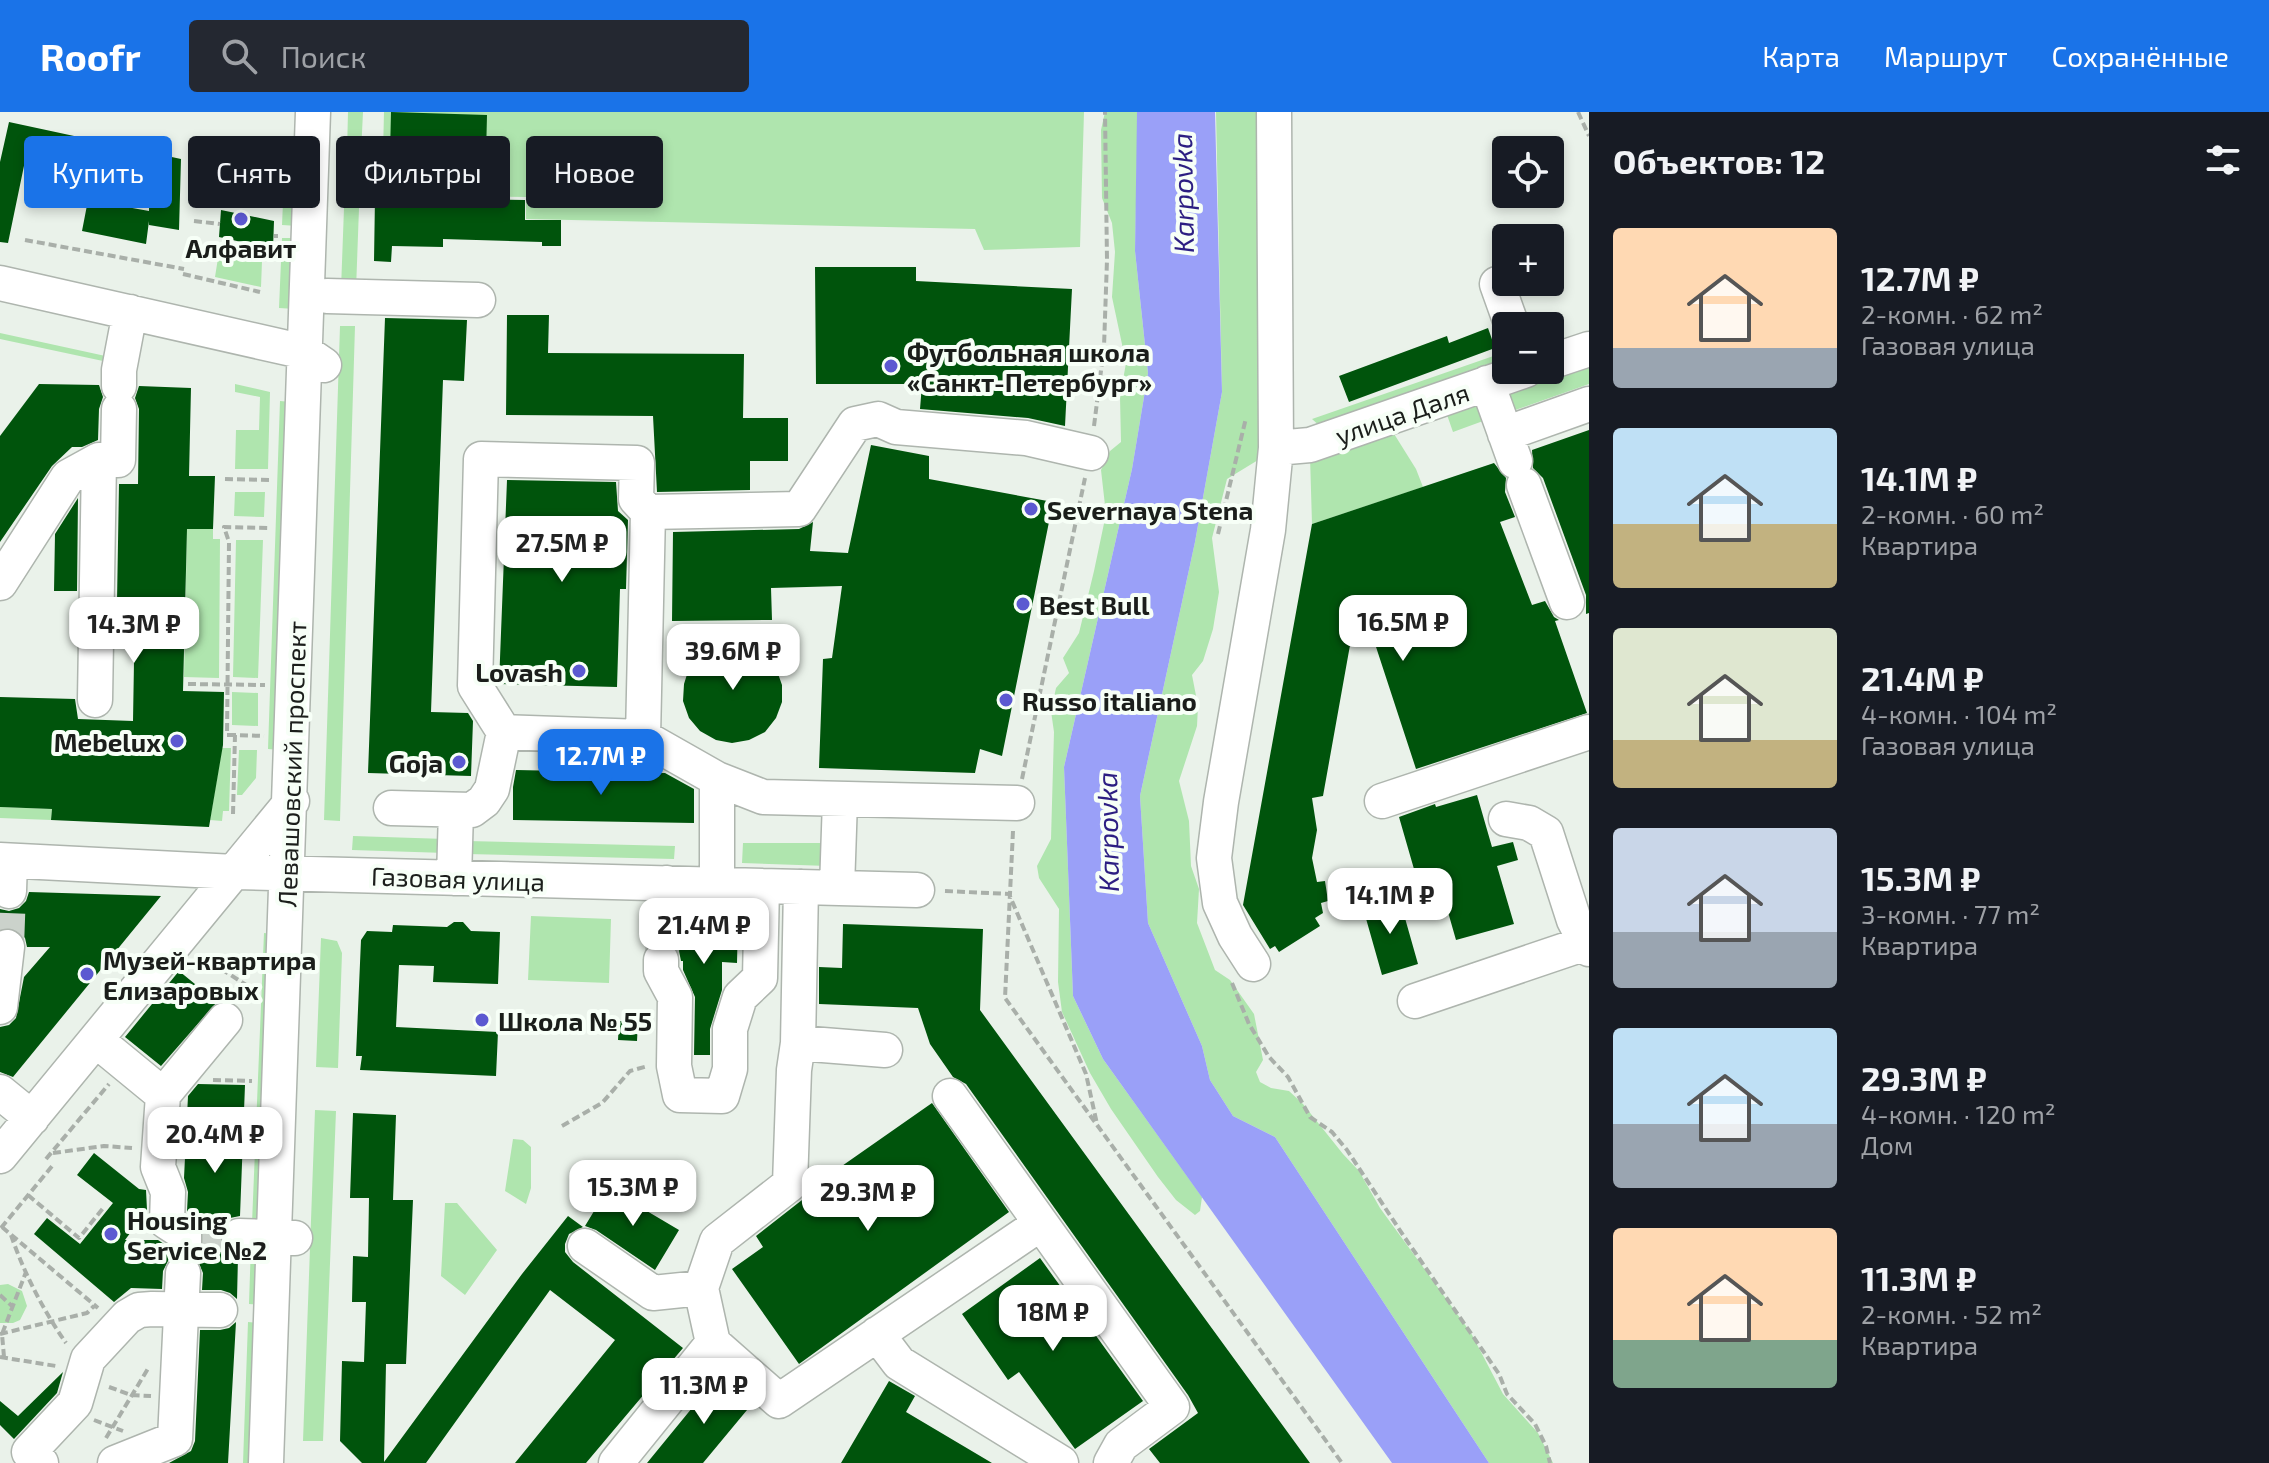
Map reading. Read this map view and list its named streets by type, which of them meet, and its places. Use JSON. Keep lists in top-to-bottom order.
{
  "streets": {
    "street": ["улица Даля", "Левашовский проспект", "Газовая улица"]
  },
  "crossings": [
    ["Левашовский проспект", "Газовая улица"]
  ],
  "water": ["Karpovka"],
  "places": [
    "Алфавит",
    "Футбольная школа «Санкт-Петербург»",
    "Severnaya Stena",
    "Best Bull",
    "Lovash",
    "Russo italiano",
    "Mebelux",
    "Goja",
    "Музей-квартира Елизаровых",
    "Школа № 55",
    "Housing Service №2"
  ],
  "page": {
    "header": "Roofr",
    "search": "Поиск",
    "nav": ["Карта", "Маршрут", "Сохранённые"],
    "heading": "Объектов: 12",
    "map_buttons": ["+", "−"],
    "chip": [
      "Купить",
      "Снять",
      "Фильтры",
      "Новое"
    ],
    "list": [
      {
        "name": "12.7M ₽",
        "note": "2-комн. · 62 m² · Газовая улица"
      },
      {
        "name": "14.1M ₽",
        "note": "2-комн. · 60 m² · Квартира"
      },
      {
        "name": "21.4M ₽",
        "note": "4-комн. · 104 m² · Газовая улица"
      },
      {
        "name": "15.3M ₽",
        "note": "3-комн. · 77 m² · Квартира"
      },
      {
        "name": "29.3M ₽",
        "note": "4-комн. · 120 m² · Дом"
      },
      {
        "name": "11.3M ₽",
        "note": "2-комн. · 52 m² · Квартира"
      }
    ],
    "price": [
      "27.5M ₽",
      "16.5M ₽",
      "14.3M ₽",
      "39.6M ₽",
      "12.7M ₽",
      "14.1M ₽",
      "21.4M ₽",
      "20.4M ₽",
      "15.3M ₽",
      "29.3M ₽",
      "18M ₽",
      "11.3M ₽"
    ]
  }
}
